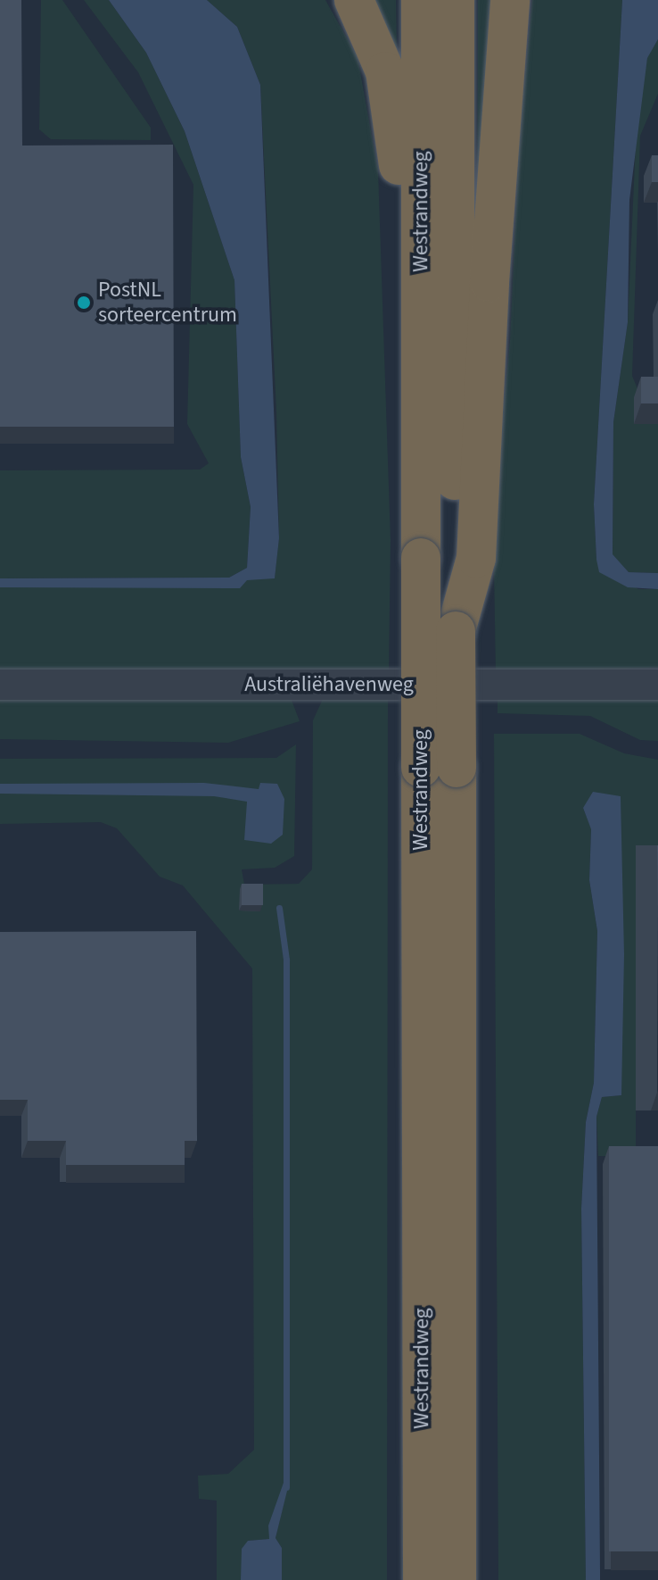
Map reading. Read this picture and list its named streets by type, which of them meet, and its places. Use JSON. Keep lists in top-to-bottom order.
{
  "streets": {
    "highway": ["Westrandweg"],
    "street": ["Australiëhavenweg"]
  },
  "places": ["PostNL sorteercentrum"]
}
